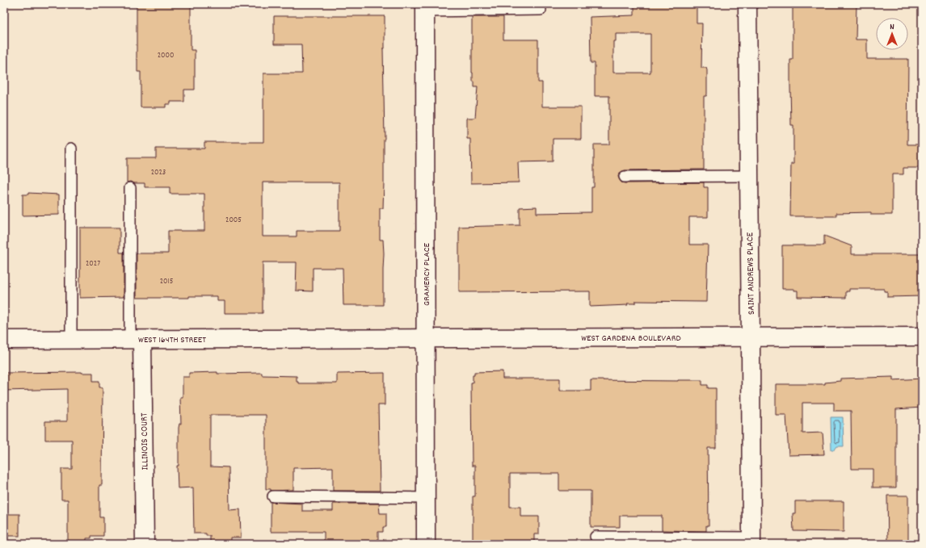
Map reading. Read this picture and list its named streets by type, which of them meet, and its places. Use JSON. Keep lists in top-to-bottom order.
{
  "streets": {
    "street": [
      "SAINT ANDREWS PLACE",
      "GRAMERCY PLACE",
      "WEST GARDENA BOULEVARD",
      "WEST 164TH STREET",
      "ILLINOIS COURT"
    ]
  },
  "crossings": [
    ["SAINT ANDREWS PLACE", "WEST GARDENA BOULEVARD"],
    ["GRAMERCY PLACE", "WEST GARDENA BOULEVARD"],
    ["WEST GARDENA BOULEVARD", "WEST 164TH STREET"],
    ["WEST 164TH STREET", "ILLINOIS COURT"]
  ],
  "house_numbers": [
    "2000",
    "2023",
    "2005",
    "2027",
    "2015"
  ],
  "north": "top"
}
